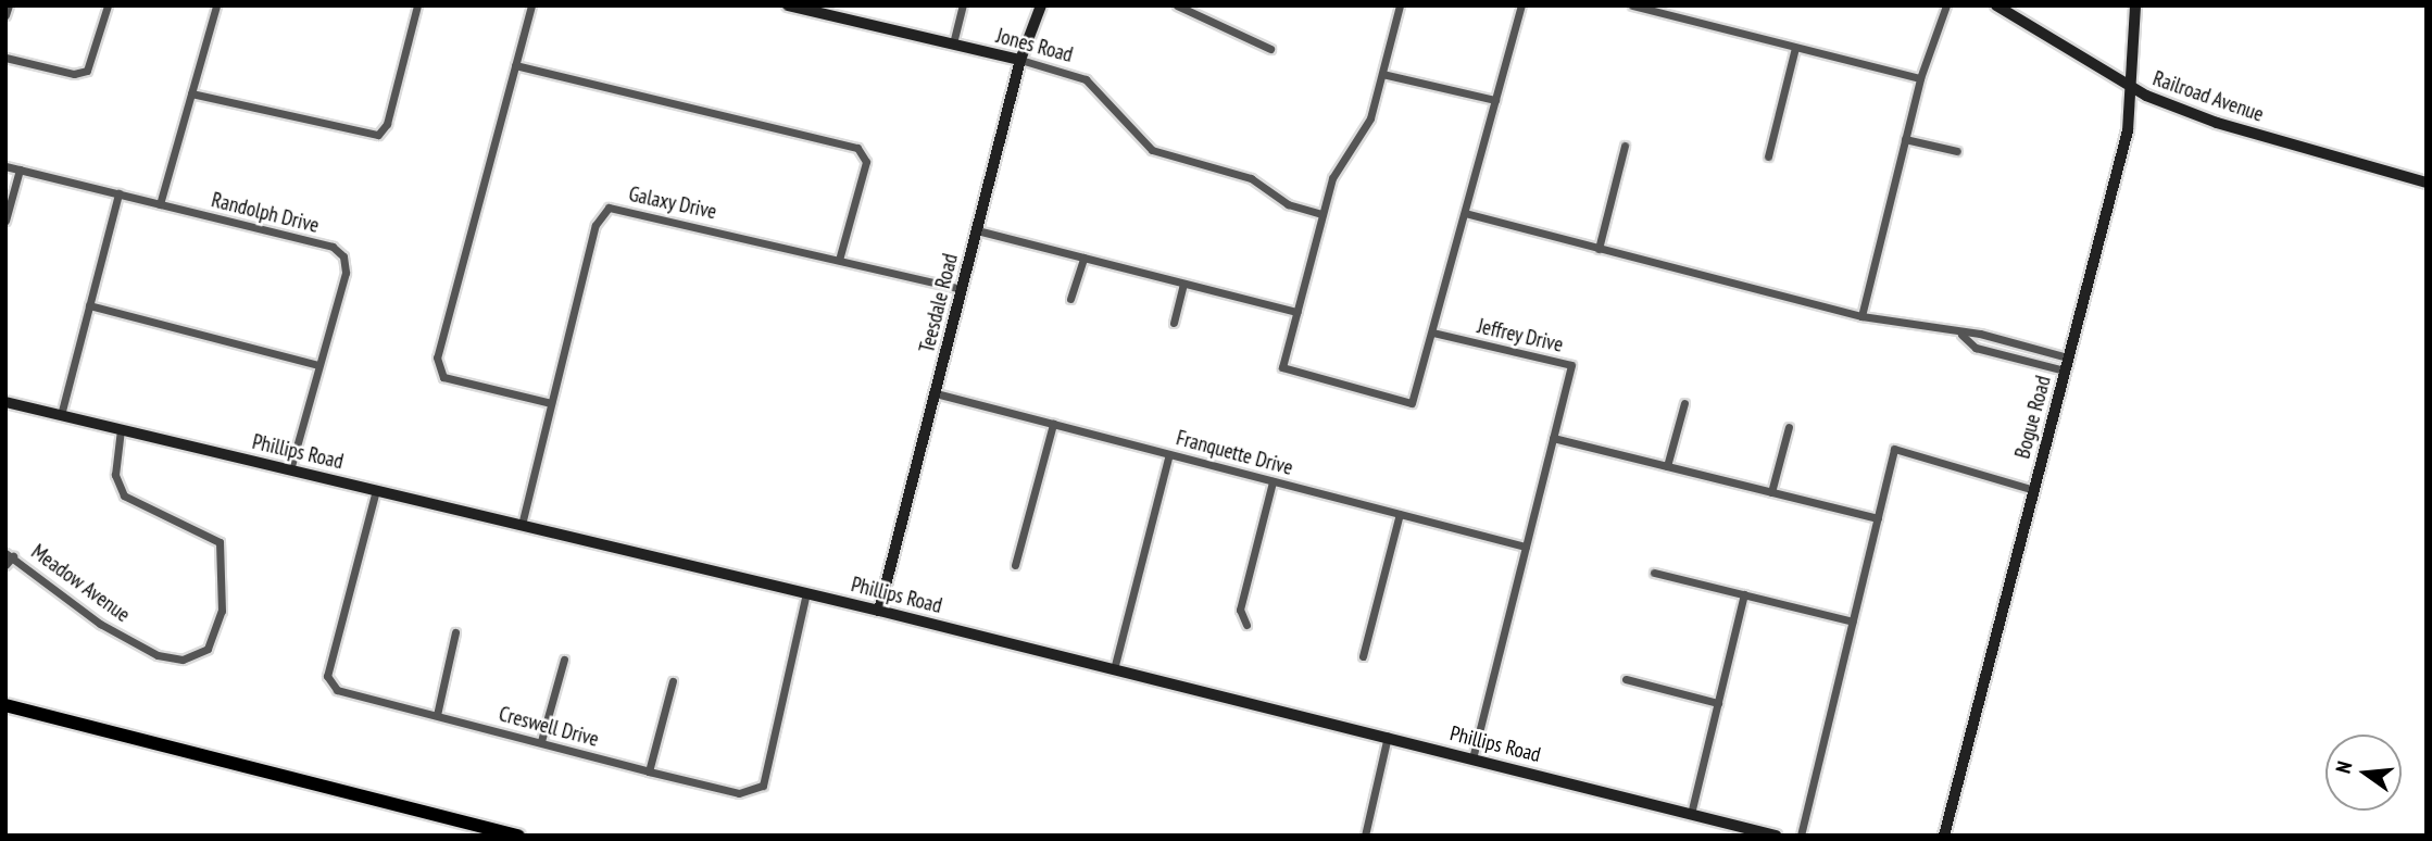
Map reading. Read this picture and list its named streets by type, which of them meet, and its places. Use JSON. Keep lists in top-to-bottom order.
{
  "streets": {
    "street": [
      "Jones Road",
      "Railroad Avenue",
      "Galaxy Drive",
      "Randolph Drive",
      "Teesdale Road",
      "Jeffrey Drive",
      "Bogue Road",
      "Phillips Road",
      "Franquette Drive",
      "Meadow Avenue",
      "Creswell Drive"
    ]
  },
  "crossings": [
    ["Jones Road", "Teesdale Road"],
    ["Railroad Avenue", "Bogue Road"],
    ["Galaxy Drive", "Teesdale Road"],
    ["Galaxy Drive", "Phillips Road"],
    ["Randolph Drive", "Phillips Road"],
    ["Teesdale Road", "Phillips Road"],
    ["Teesdale Road", "Franquette Drive"],
    ["Phillips Road", "Meadow Avenue"],
    ["Phillips Road", "Creswell Drive"]
  ],
  "north": "left"
}
